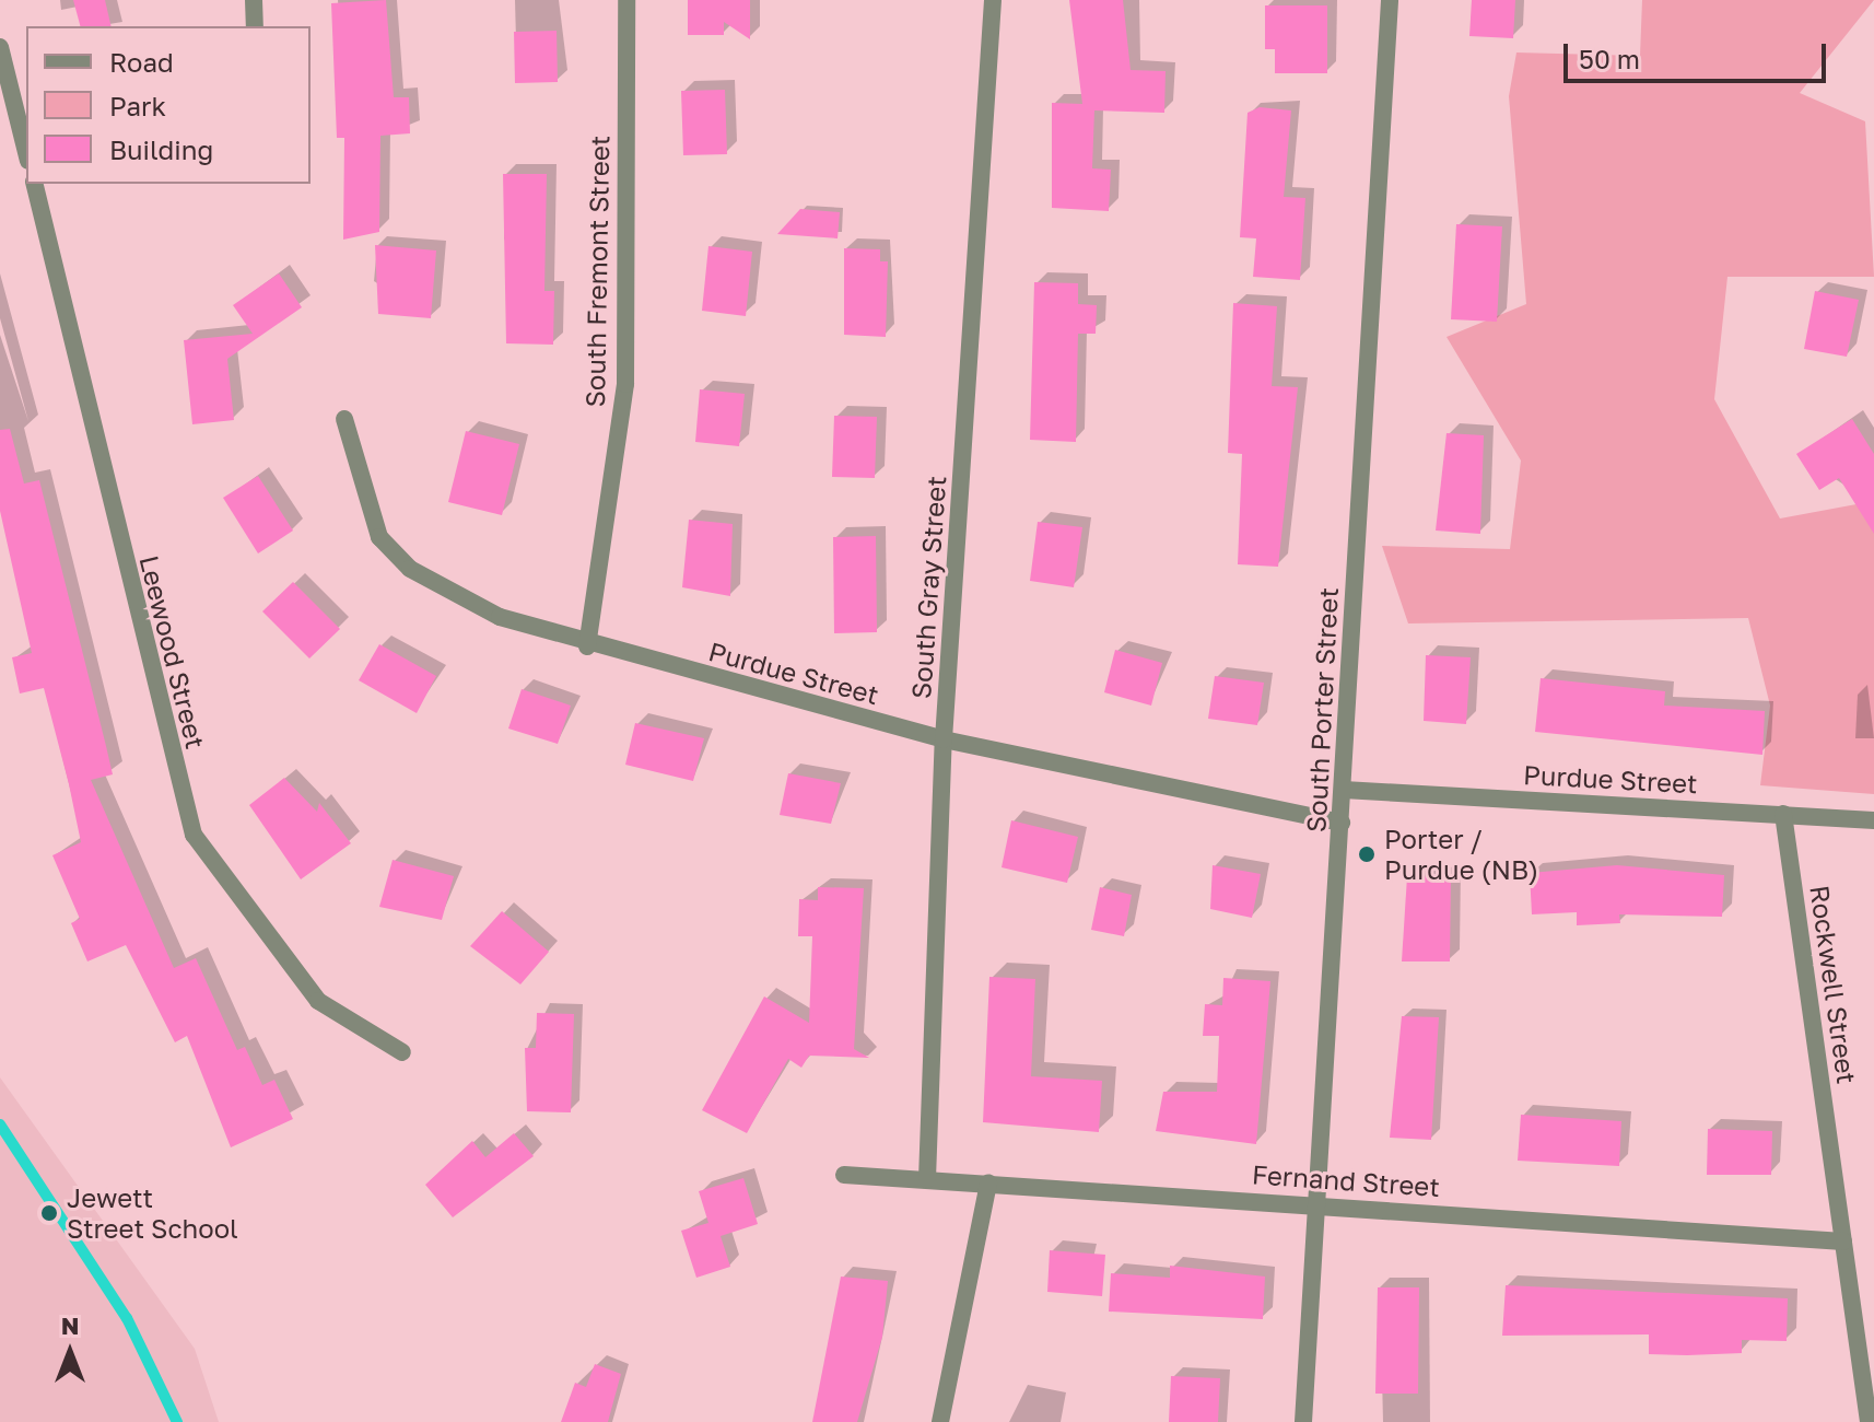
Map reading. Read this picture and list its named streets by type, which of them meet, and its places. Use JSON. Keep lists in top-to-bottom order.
{
  "streets": {
    "street": [
      "South Fremont Street",
      "South Gray Street",
      "Leewood Street",
      "Purdue Street",
      "South Porter Street",
      "Rockwell Street",
      "Fernand Street"
    ]
  },
  "crossings": [
    ["South Fremont Street", "Purdue Street"],
    ["South Gray Street", "Purdue Street"],
    ["South Gray Street", "Fernand Street"],
    ["Purdue Street", "South Porter Street"],
    ["Purdue Street", "Rockwell Street"],
    ["South Porter Street", "Fernand Street"],
    ["Rockwell Street", "Fernand Street"]
  ],
  "places": ["Porter / Purdue (NB)", "Jewett Street School"],
  "legend": ["Road", "Park", "Building"],
  "scale_bar": "50 m",
  "north": "top"
}
